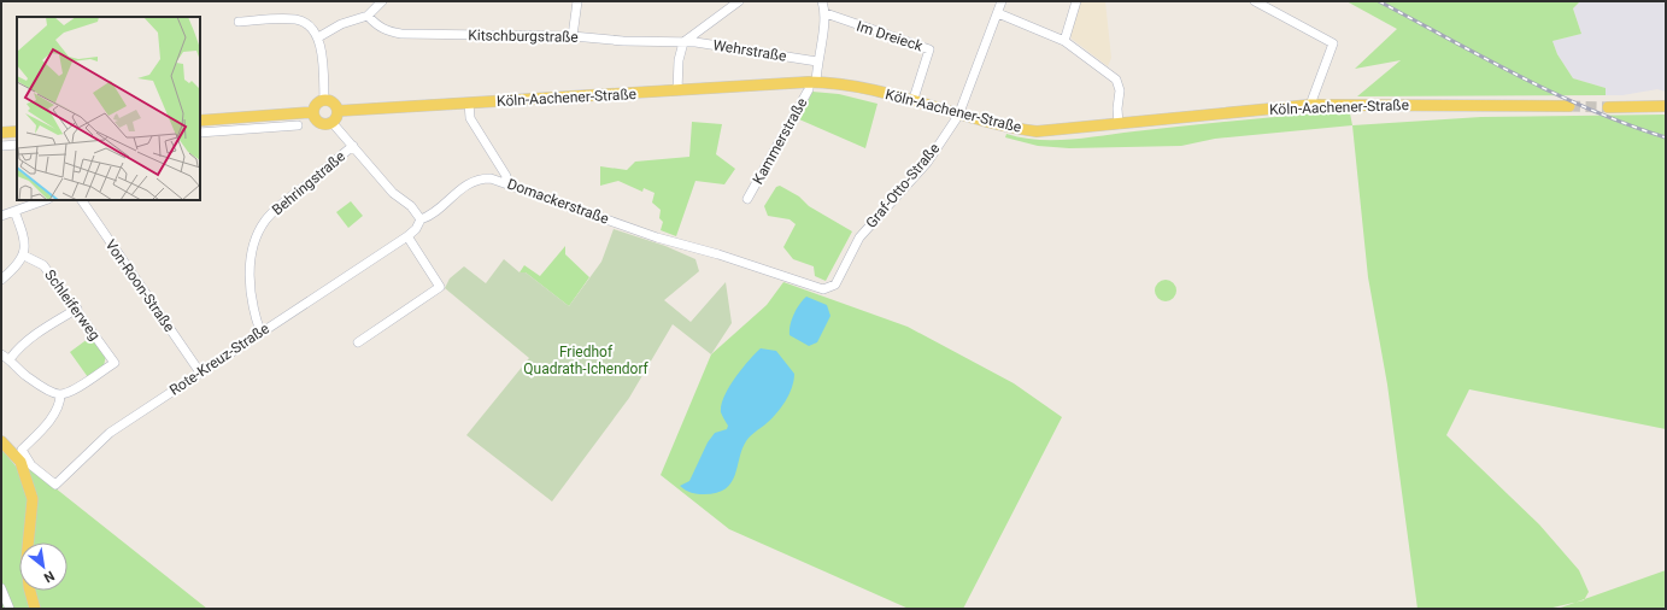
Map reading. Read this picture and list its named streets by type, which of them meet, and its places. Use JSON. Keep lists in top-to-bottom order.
{
  "streets": {
    "main road": ["Köln-Aachener-Straße"],
    "street": [
      "Kitschburgstraße",
      "Im Dreieck",
      "Wehrstraße",
      "Kammerstraße",
      "Behringstraße",
      "Graf-Otto-Straße",
      "Domackerstraße",
      "Von-Roon-Straße",
      "Schleiferweg",
      "Rote-Kreuz-Straße"
    ]
  },
  "crossings": [
    ["Kitschburgstraße", "Wehrstraße"],
    ["Im Dreieck", "Köln-Aachener-Straße"],
    ["Im Dreieck", "Kammerstraße"],
    ["Wehrstraße", "Kammerstraße"],
    ["Köln-Aachener-Straße", "Kammerstraße"],
    ["Köln-Aachener-Straße", "Graf-Otto-Straße"],
    ["Behringstraße", "Rote-Kreuz-Straße"],
    ["Graf-Otto-Straße", "Domackerstraße"],
    ["Domackerstraße", "Rote-Kreuz-Straße"],
    ["Von-Roon-Straße", "Rote-Kreuz-Straße"],
    ["Schleiferweg", "Rote-Kreuz-Straße"]
  ],
  "parks": ["Friedhof Quadrath-Ichendorf"],
  "north": "bottom right"
}
